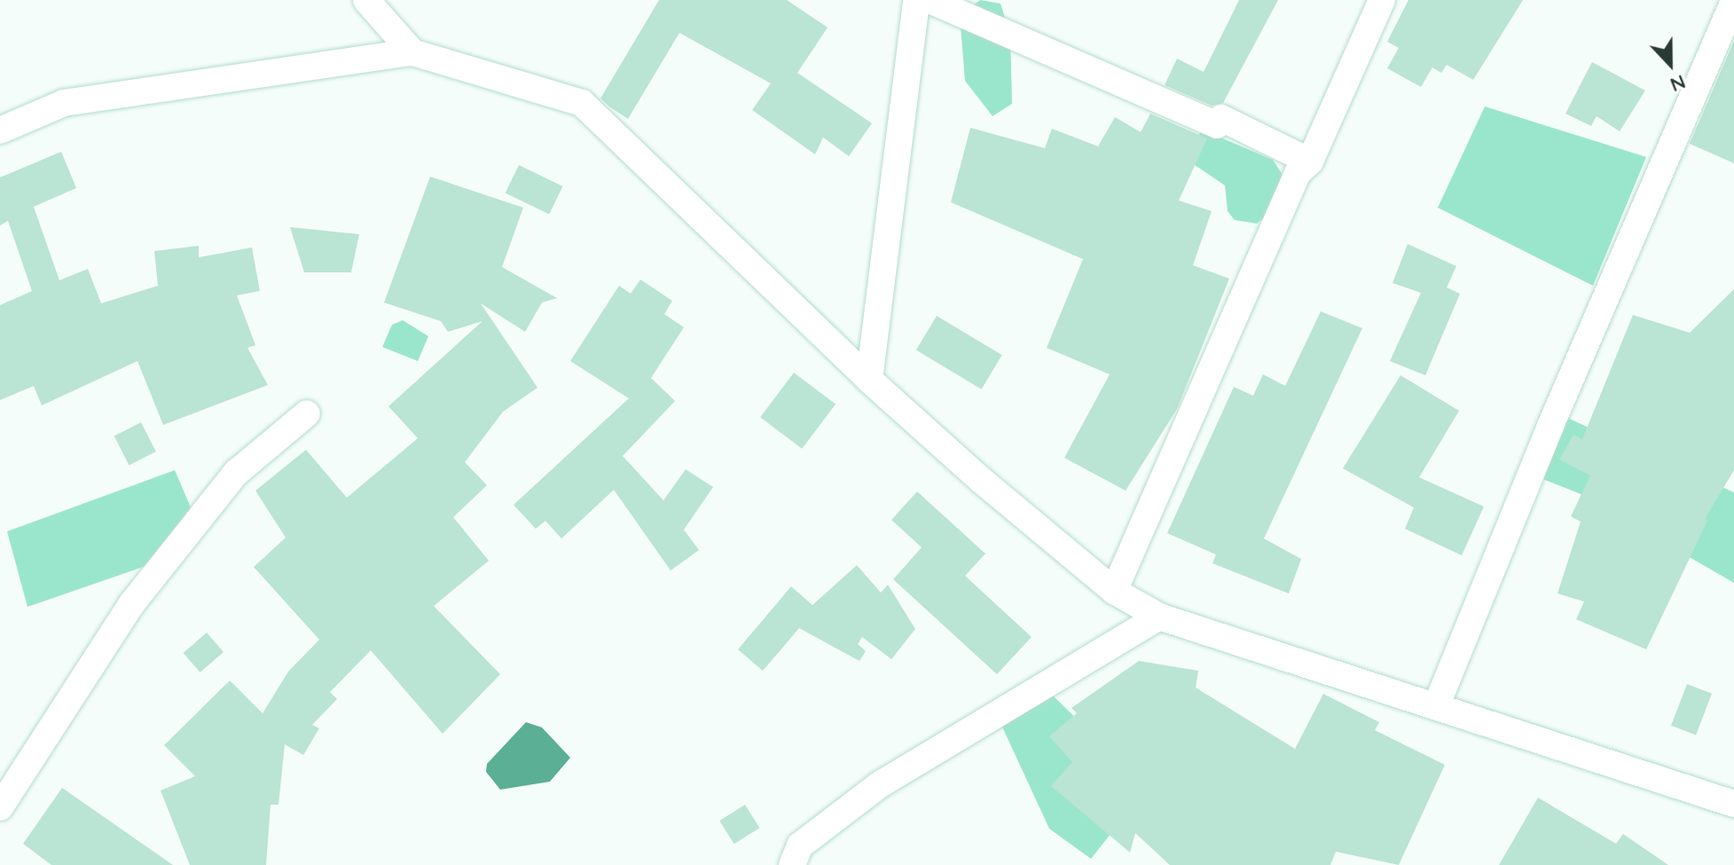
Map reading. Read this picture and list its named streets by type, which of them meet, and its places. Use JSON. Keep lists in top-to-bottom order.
{
  "north": "bottom"
}
